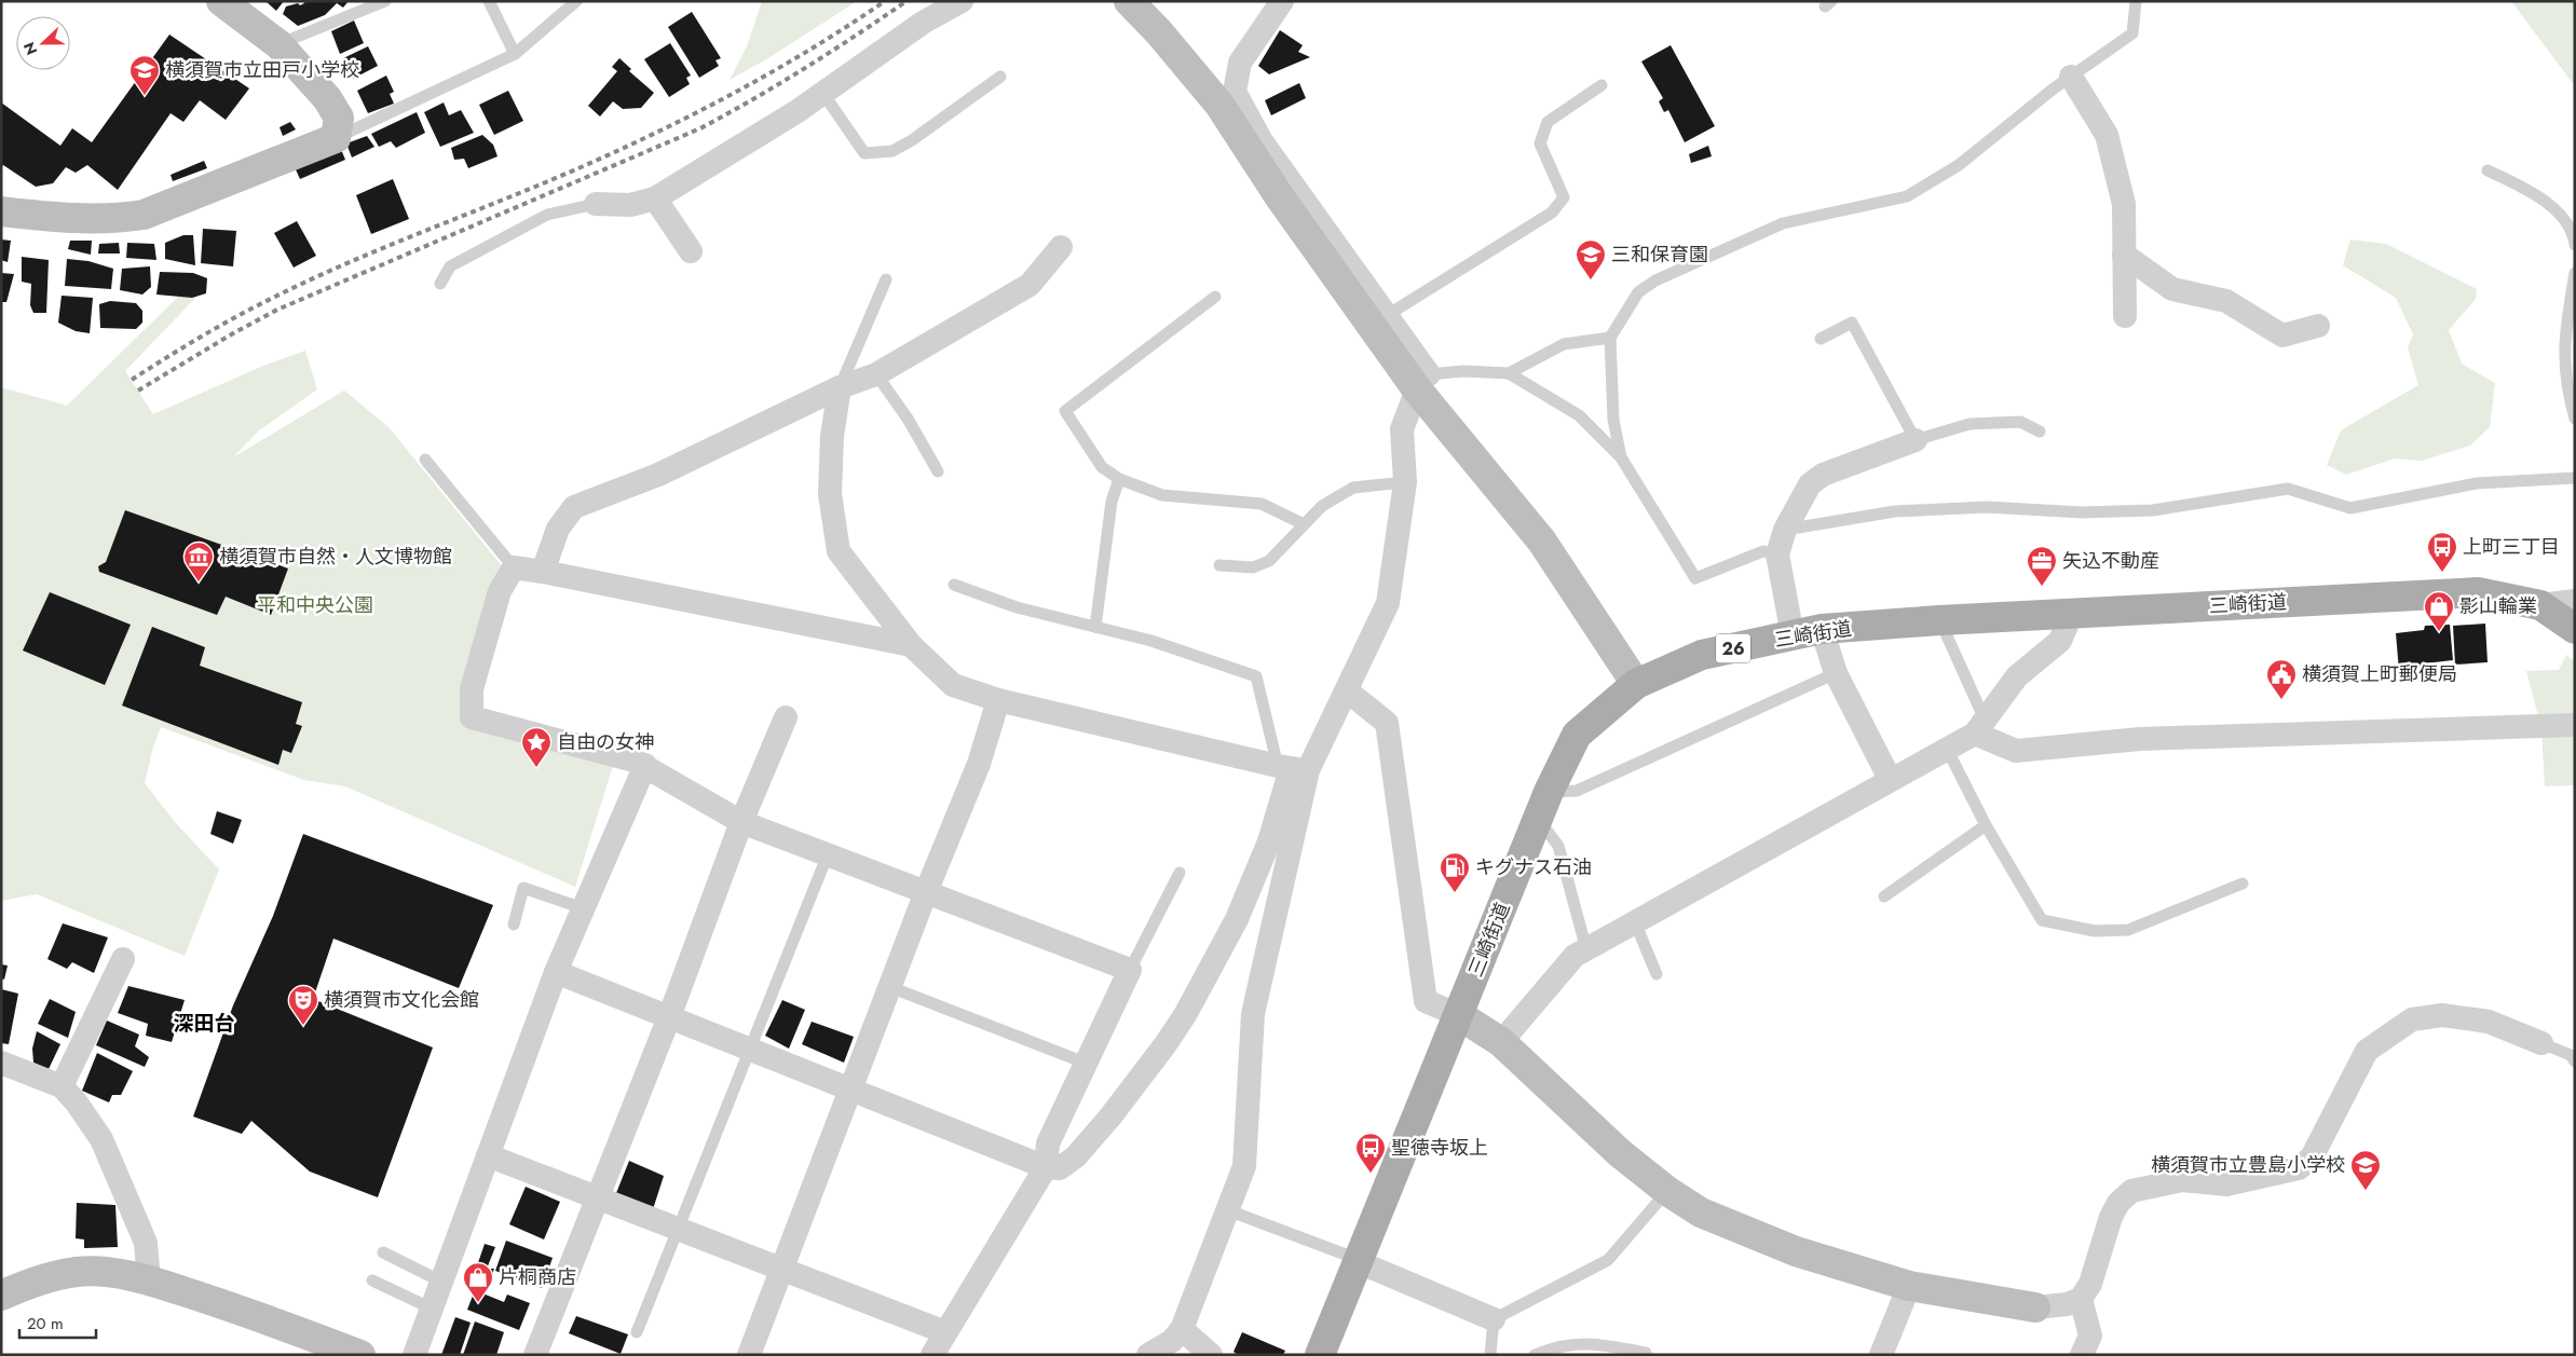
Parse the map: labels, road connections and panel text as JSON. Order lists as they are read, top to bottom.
{
  "streets": {
    "main road": ["三崎街道", "26"]
  },
  "districts": ["深田台"],
  "parks": ["平和中央公園"],
  "places": {
    "school or university": ["横須賀市立田戸小学校", "三和保育園", "横須賀市立豊島小学校"],
    "bus stop": ["上町三丁目", "聖徳寺坂上"],
    "museum": ["横須賀市自然・人文博物館"],
    "office": ["矢込不動産"],
    "shop": ["影山輪業", "片桐商店"],
    "public building": ["横須賀上町郵便局"],
    "place": ["自由の女神"],
    "fuel station": ["キグナス石油"],
    "theatre": ["横須賀市文化会館"]
  },
  "scale_bar": "20 m",
  "north": "left"
}
